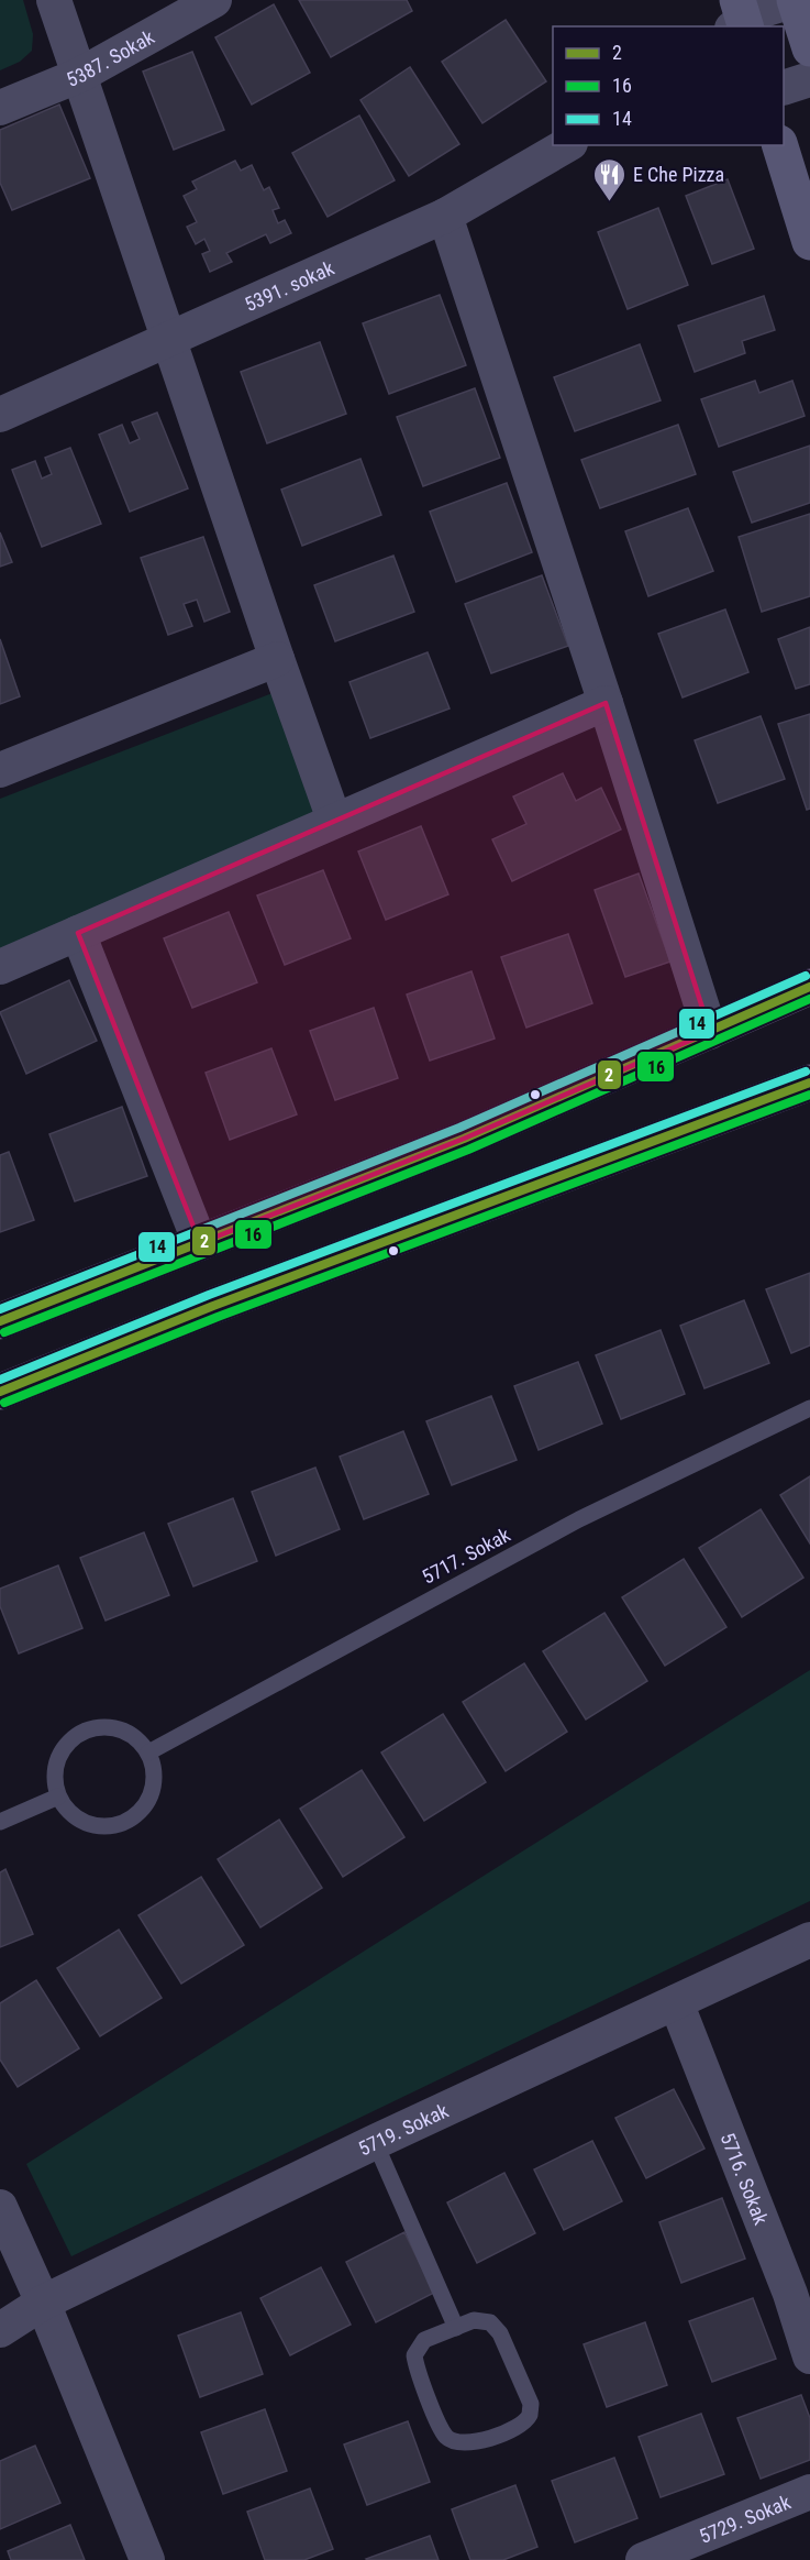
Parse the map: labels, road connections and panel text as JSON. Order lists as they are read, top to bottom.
{
  "streets": {
    "street": [
      "5387. Sokak",
      "5391. sokak",
      "5719. Sokak",
      "5716. Sokak",
      "5729. Sokak"
    ],
    "lane": ["5717. Sokak"]
  },
  "crossings": [
    ["5719. Sokak", "5716. Sokak"]
  ],
  "places": {
    "restaurant": ["E Che Pizza"]
  },
  "lines": ["transit line 14", "transit line 2", "transit line 16"],
  "legend": ["2", "16", "14"]
}
